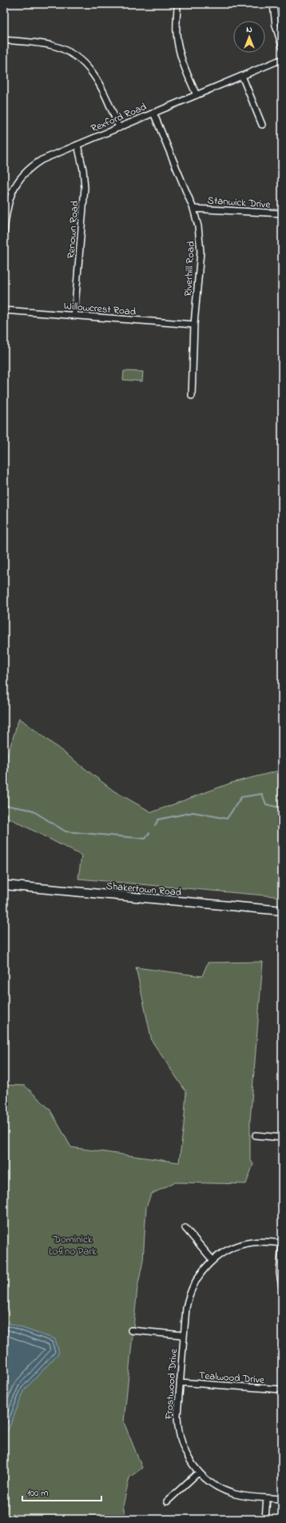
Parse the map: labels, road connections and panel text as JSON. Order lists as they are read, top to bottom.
{
  "streets": {
    "street": [
      "Rexford Road",
      "Stanwick Drive",
      "Renown Road",
      "Riverhill Road",
      "Willowcrest Road",
      "Shakertown Road",
      "Tealwood Drive",
      "Frostwood Drive"
    ]
  },
  "crossings": [
    ["Rexford Road", "Renown Road"],
    ["Rexford Road", "Riverhill Road"],
    ["Stanwick Drive", "Riverhill Road"],
    ["Renown Road", "Willowcrest Road"],
    ["Riverhill Road", "Willowcrest Road"],
    ["Tealwood Drive", "Frostwood Drive"]
  ],
  "parks": ["Dominick Lofino Park"],
  "scale_bar": "100 m",
  "north": "top"
}
